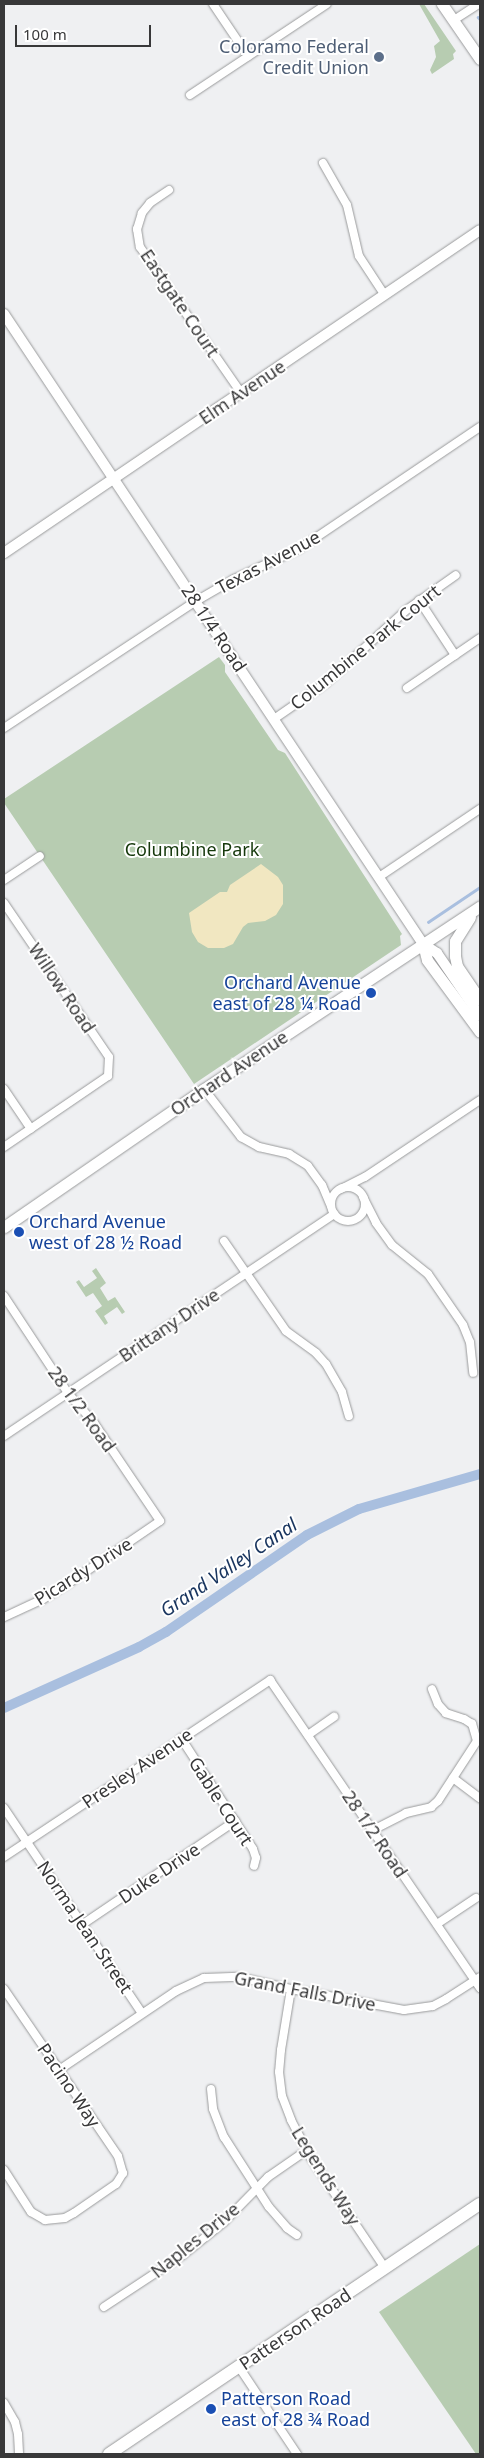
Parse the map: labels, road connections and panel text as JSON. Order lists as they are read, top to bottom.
{
  "streets": {
    "main road": ["28 1/4 Road", "Orchard Avenue", "Patterson Road"],
    "street": [
      "Eastgate Court",
      "Elm Avenue",
      "Texas Avenue",
      "Columbine Park Court",
      "Willow Road",
      "Brittany Drive",
      "28 1/2 Road",
      "Picardy Drive",
      "Presley Avenue",
      "Gable Court",
      "Duke Drive",
      "Norma Jean Street",
      "Grand Falls Drive",
      "Pacino Way",
      "Legends Way",
      "Naples Drive"
    ]
  },
  "crossings": [
    ["Eastgate Court", "Elm Avenue"],
    ["Elm Avenue", "28 1/4 Road"],
    ["Texas Avenue", "28 1/4 Road"],
    ["28 1/4 Road", "Columbine Park Court"],
    ["28 1/4 Road", "Orchard Avenue"],
    ["Brittany Drive", "28 1/2 Road"],
    ["28 1/2 Road", "Picardy Drive"],
    ["28 1/2 Road", "Presley Avenue"],
    ["28 1/2 Road", "Grand Falls Drive"],
    ["Presley Avenue", "Gable Court"],
    ["Presley Avenue", "Norma Jean Street"],
    ["Gable Court", "Duke Drive"],
    ["Duke Drive", "Norma Jean Street"],
    ["Norma Jean Street", "Grand Falls Drive"],
    ["Grand Falls Drive", "Pacino Way"],
    ["Grand Falls Drive", "Legends Way"],
    ["Legends Way", "Naples Drive"],
    ["Legends Way", "Patterson Road"]
  ],
  "water": ["Grand Valley Canal"],
  "parks": ["Columbine Park"],
  "places": [
    "Coloramo Federal Credit Union",
    "Orchard Avenue east of 28 ¼ Road",
    "Orchard Avenue west of 28 ½ Road",
    "Patterson Road east of 28 ¾ Road"
  ],
  "scale_bar": "100 m"
}
